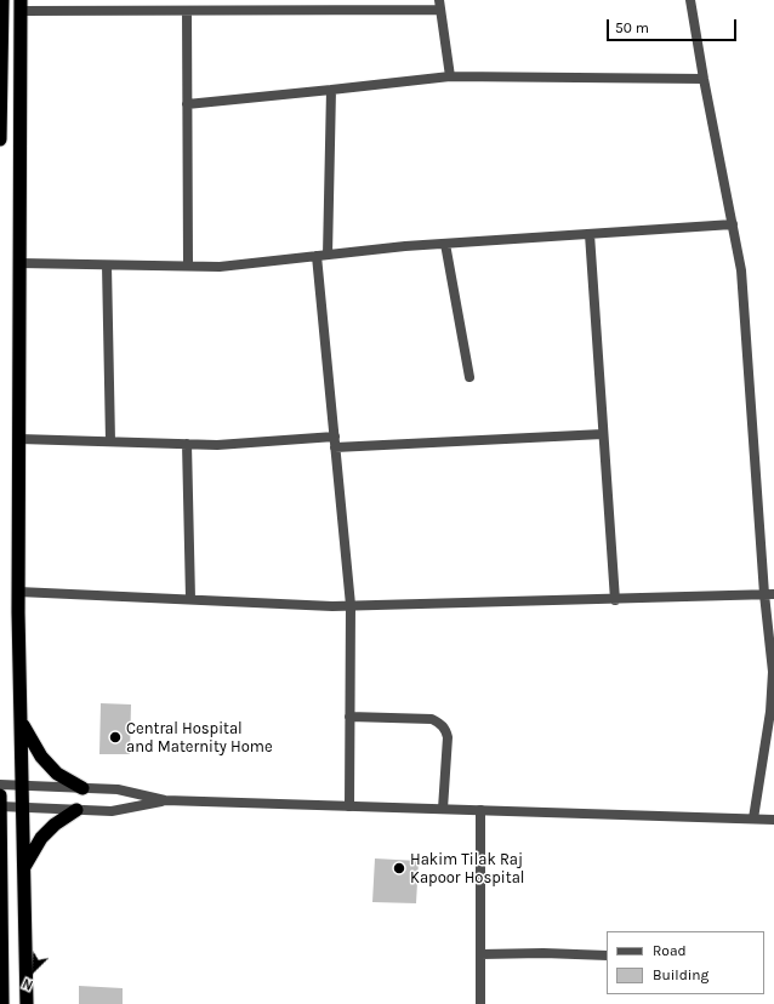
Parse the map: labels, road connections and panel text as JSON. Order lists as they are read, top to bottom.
{
  "places": ["Central Hospital and Maternity Home", "Hakim Tilak Raj Kapoor Hospital"],
  "legend": ["Road", "Building"],
  "scale_bar": "50 m",
  "north": "bottom left"
}
